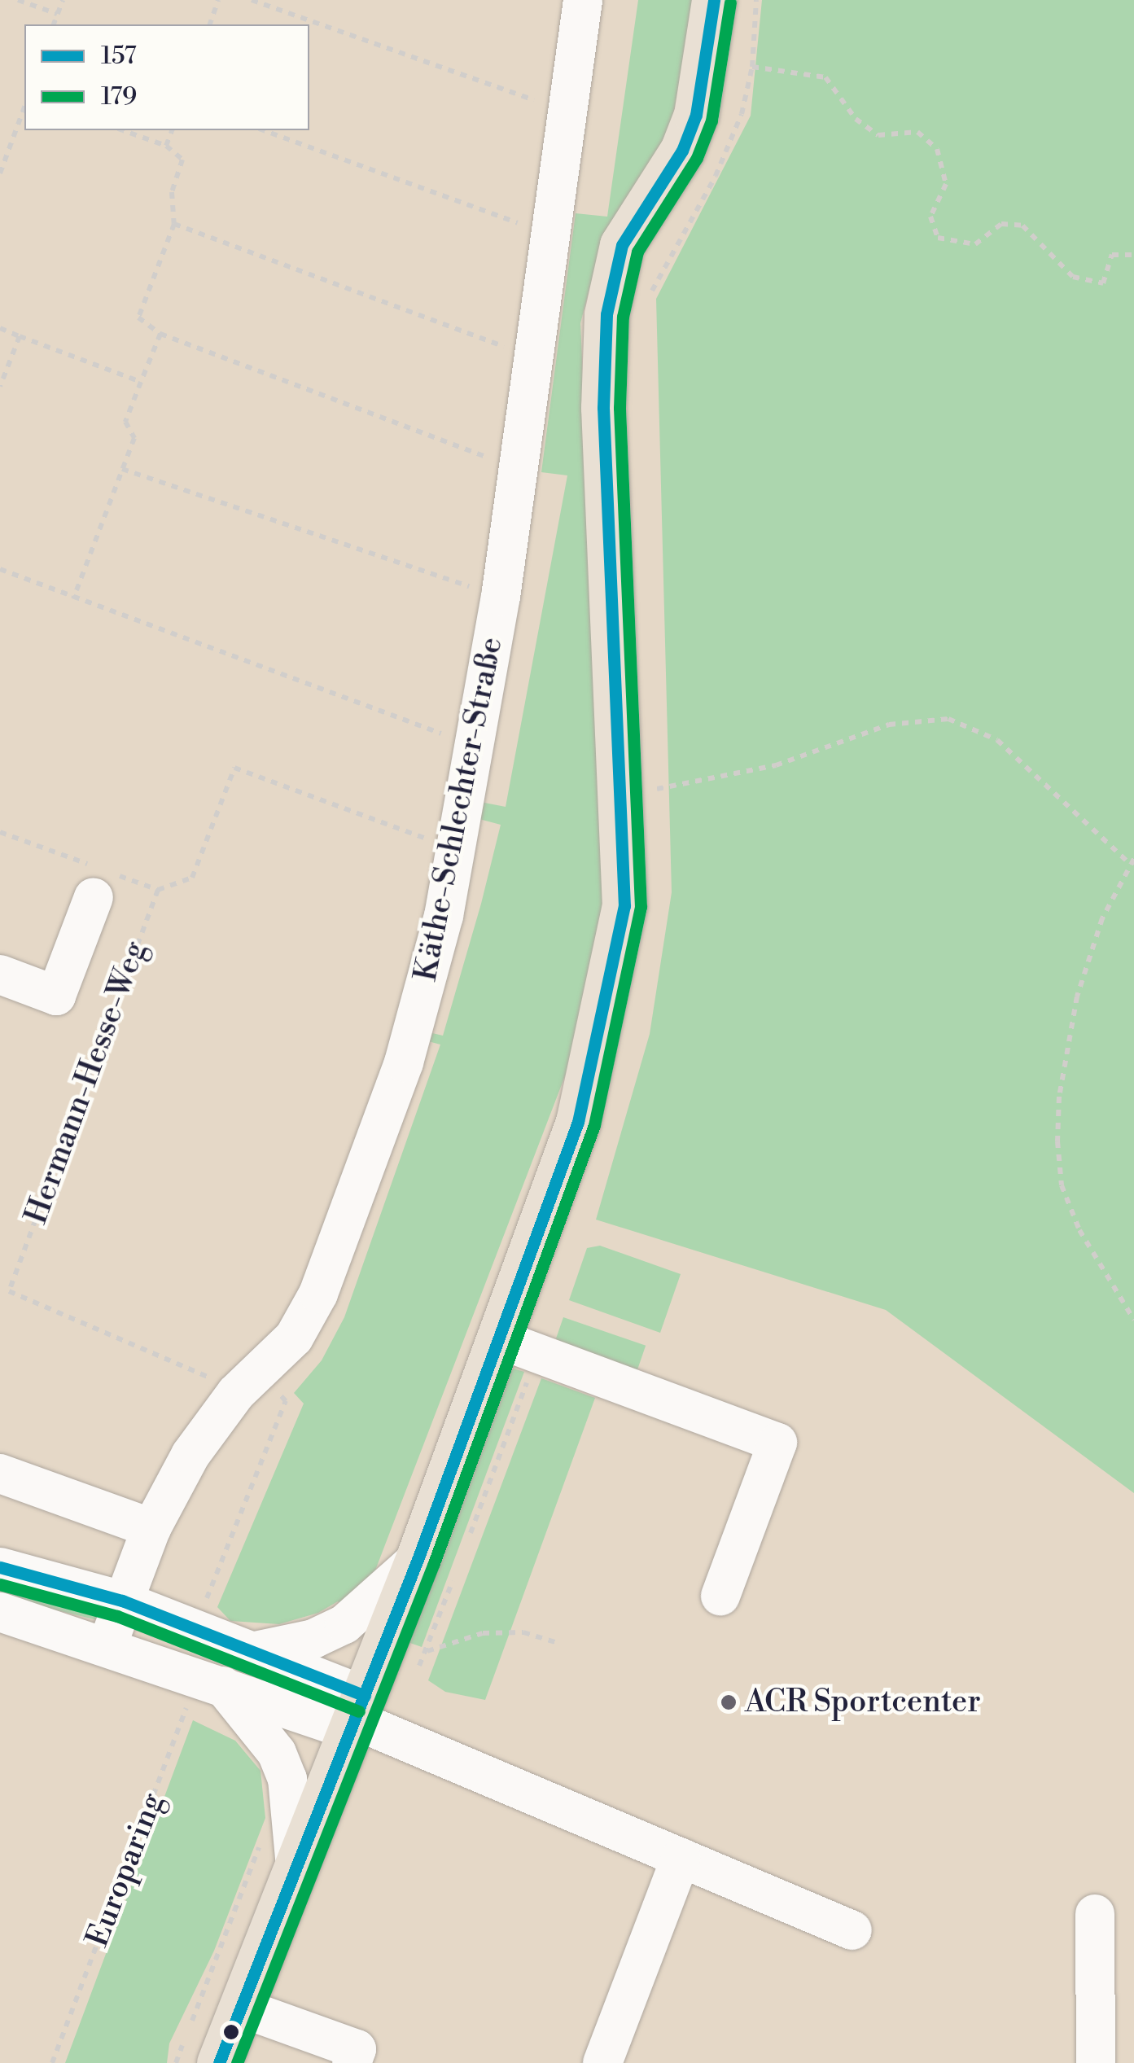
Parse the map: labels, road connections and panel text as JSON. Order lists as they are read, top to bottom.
{
  "streets": {
    "street": ["Käthe-Schlechter-Straße"],
    "path": ["Hermann-Hesse-Weg", "Europaring"]
  },
  "crossings": [
    ["Käthe-Schlechter-Straße", "Hermann-Hesse-Weg"]
  ],
  "places": ["ACR Sportcenter"],
  "lines": ["transit line 157", "transit line 179"],
  "legend": ["157", "179"]
}
